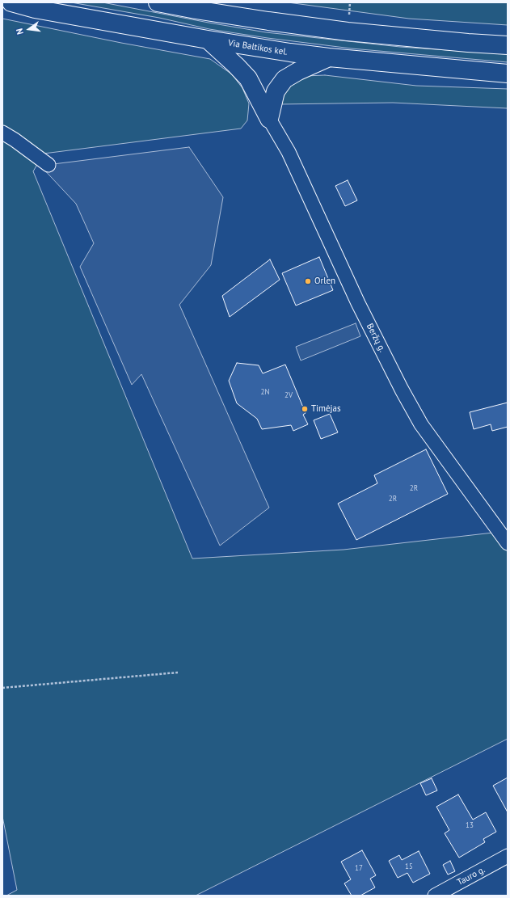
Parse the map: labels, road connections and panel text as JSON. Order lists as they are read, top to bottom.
{
  "streets": {
    "highway": ["Via Baltikos kel."],
    "street": ["Beržų g.", "Tauro g."]
  },
  "places": ["Orlen", "Timėjas"],
  "house_numbers": [
    "2N",
    "2V",
    "2R",
    "2R",
    "13",
    "15",
    "17"
  ],
  "north": "left"
}
